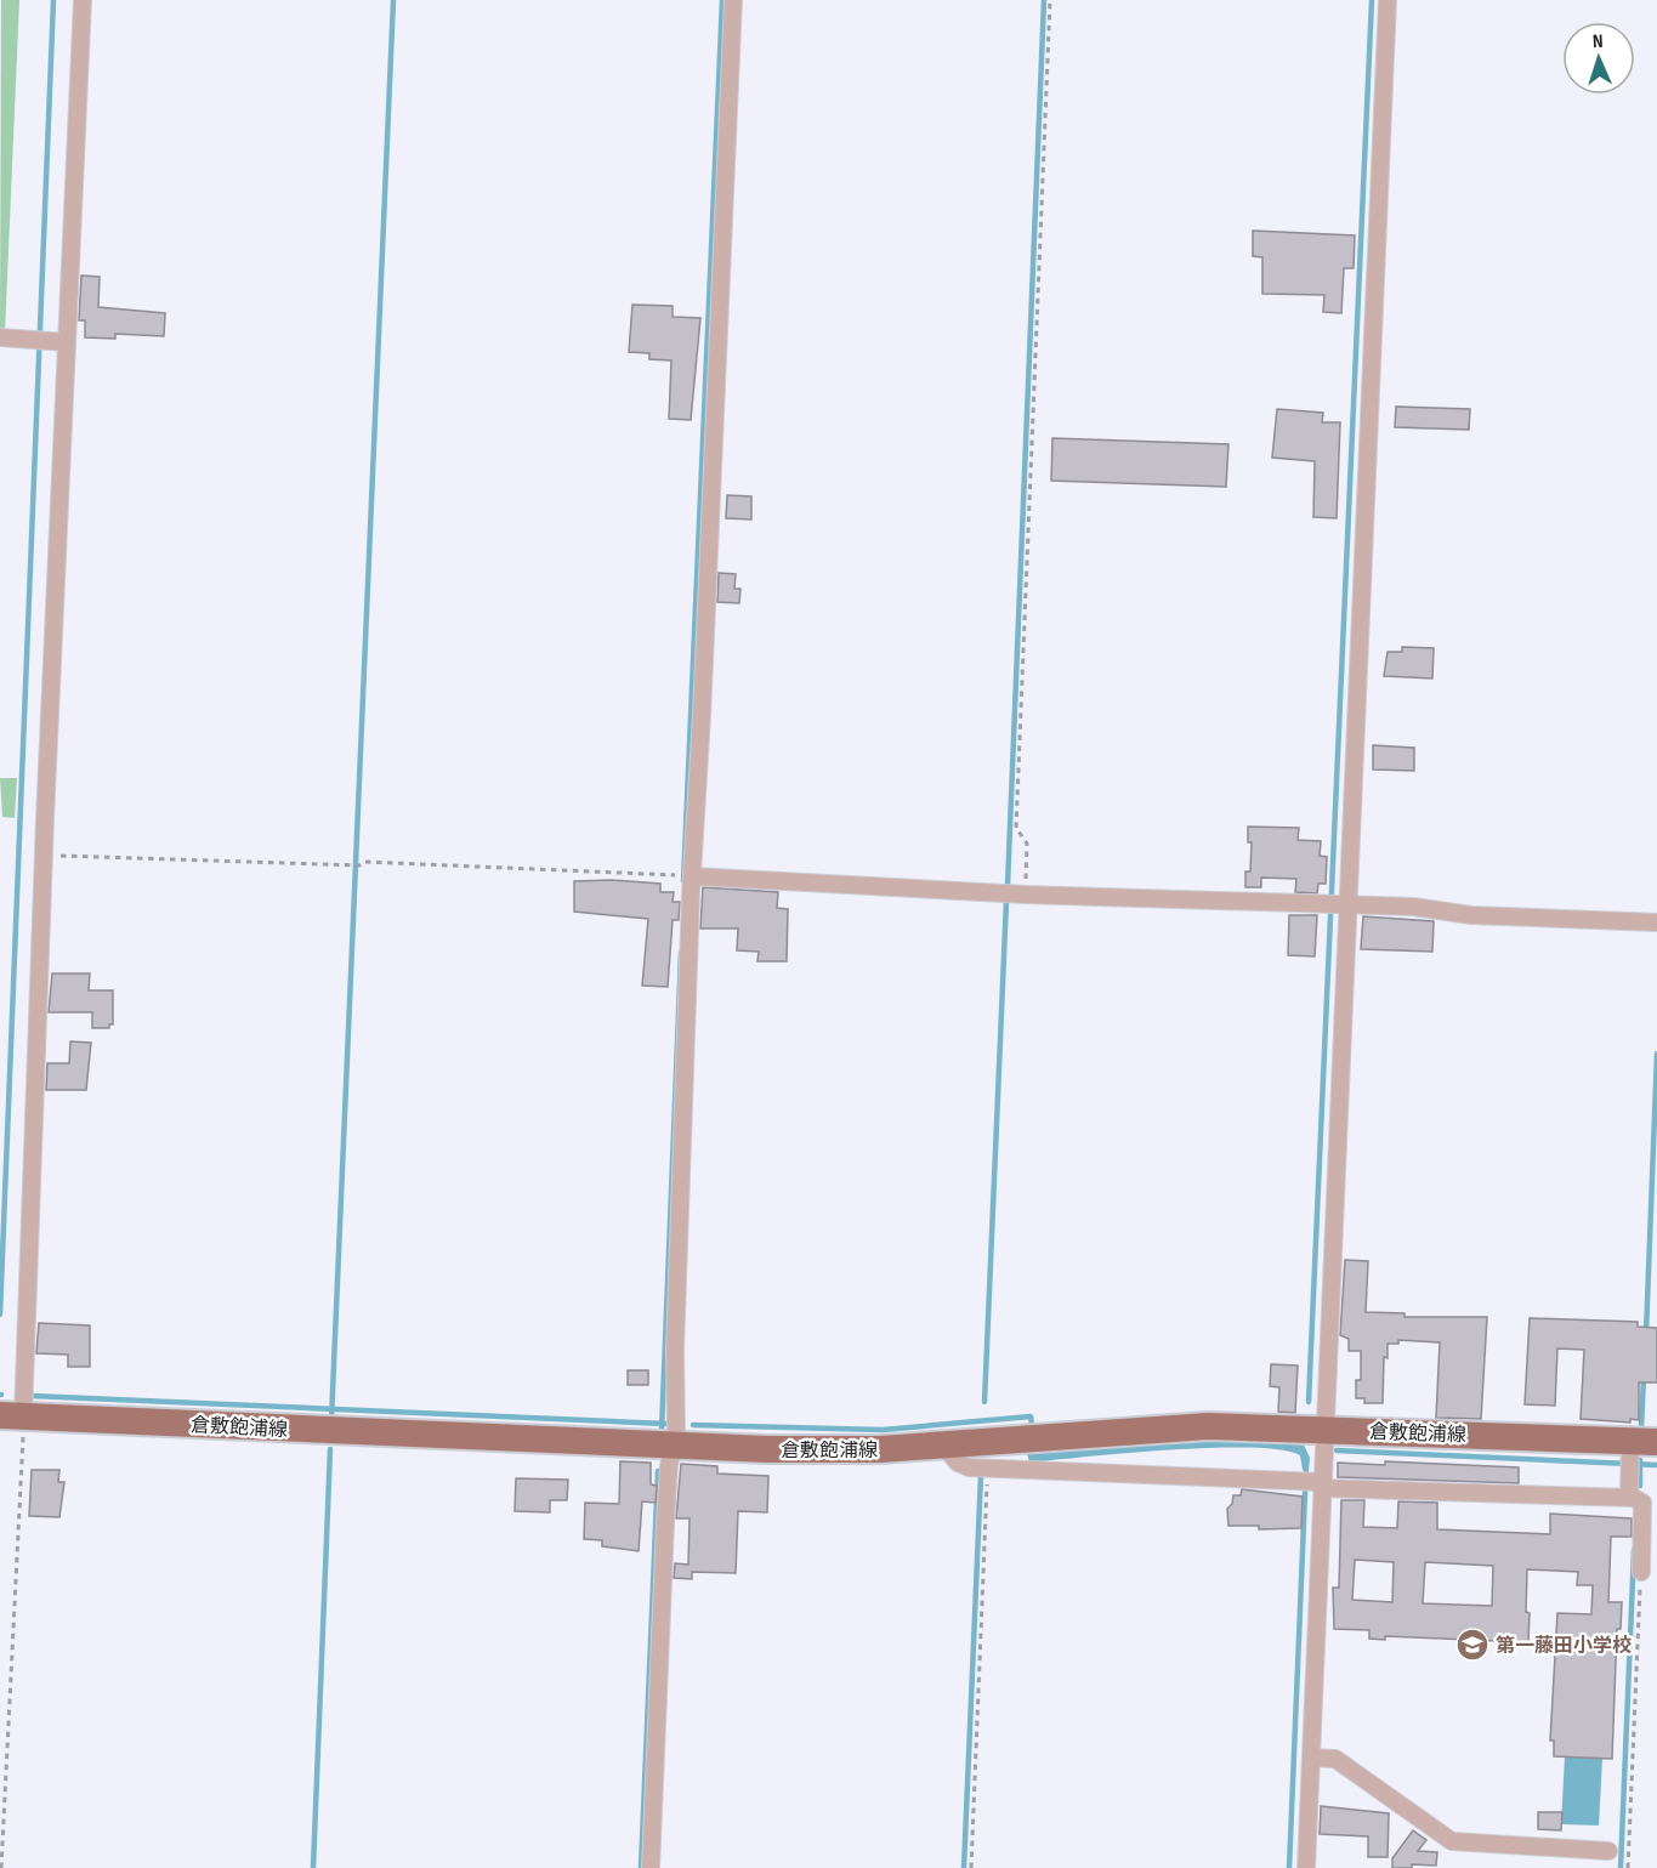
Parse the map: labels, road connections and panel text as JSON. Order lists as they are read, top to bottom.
{
  "streets": {
    "main road": ["倉敷飽浦線"]
  },
  "places": {
    "school or university": ["第一藤田小学校"]
  },
  "north": "top"
}
